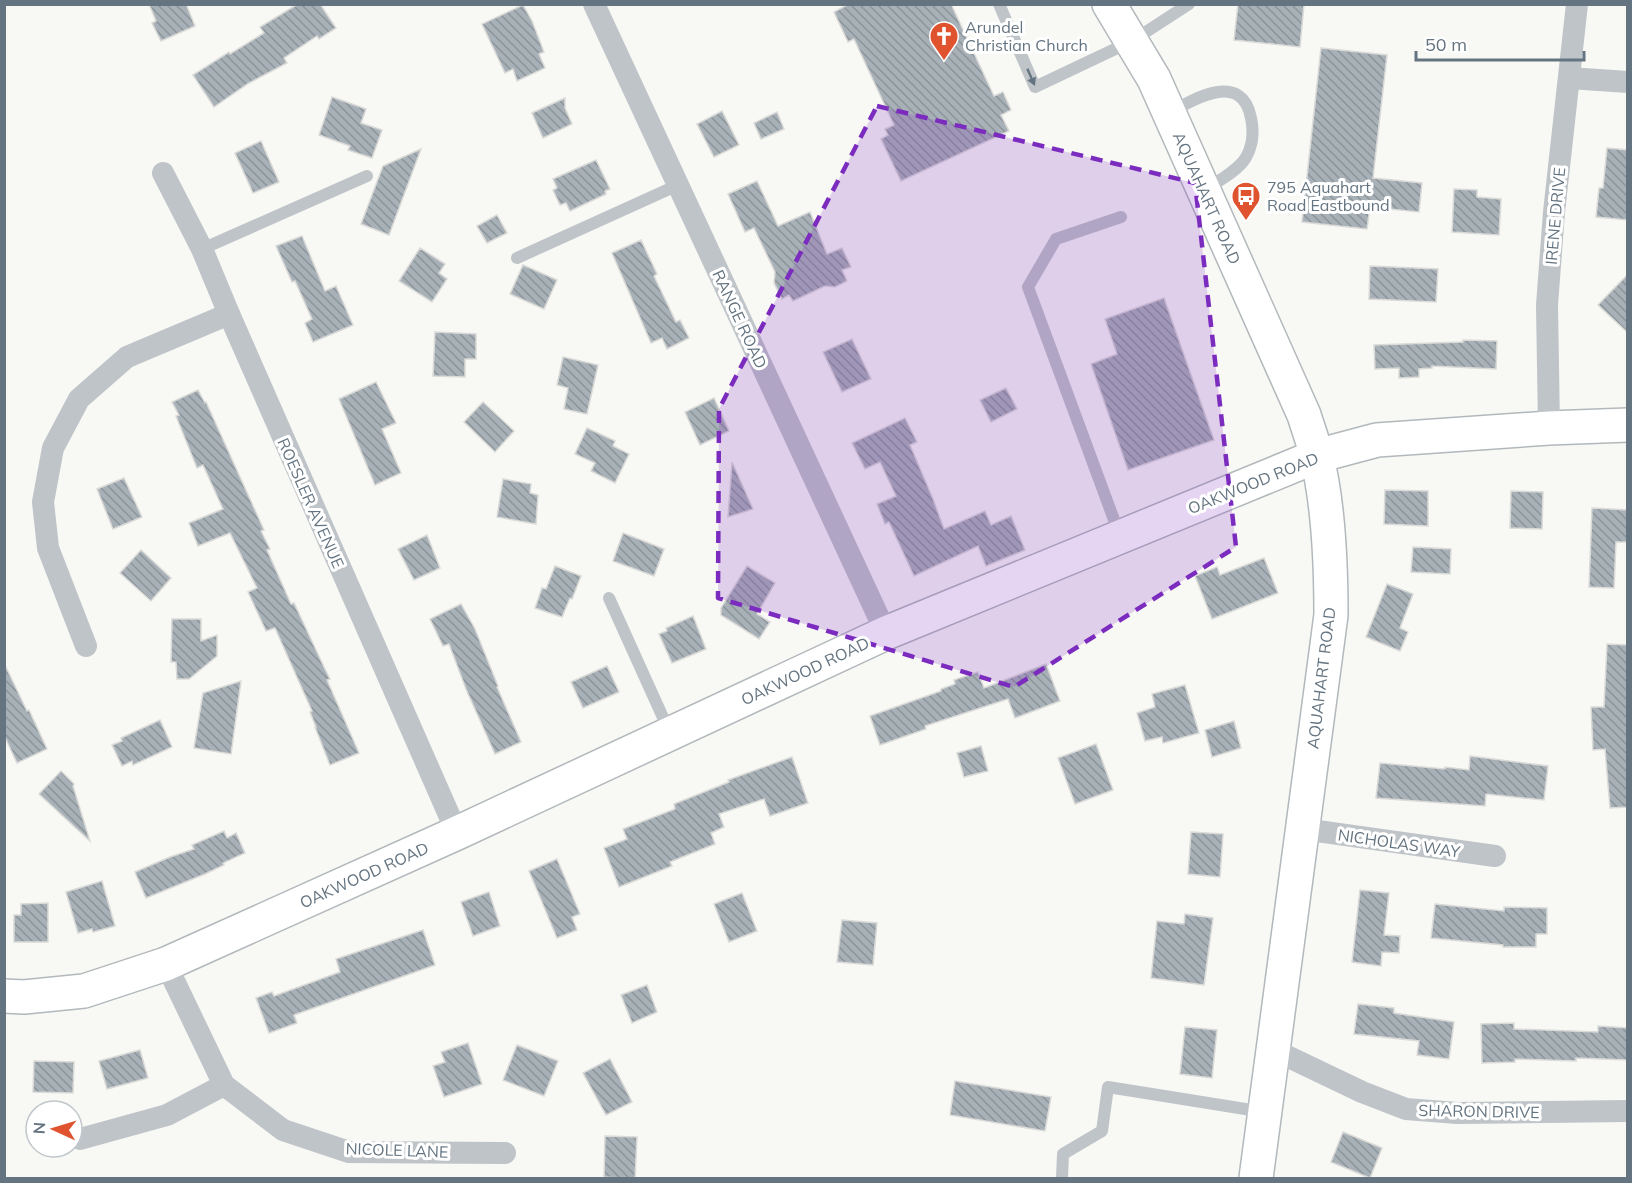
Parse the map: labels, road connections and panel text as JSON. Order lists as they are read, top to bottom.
{
  "streets": {
    "street": [
      "AQUAHART ROAD",
      "IRENE DRIVE",
      "RANGE ROAD",
      "OAKWOOD ROAD",
      "ROESLER AVENUE",
      "NICHOLAS WAY",
      "SHARON DRIVE",
      "NICOLE LANE"
    ]
  },
  "crossings": [
    ["AQUAHART ROAD", "OAKWOOD ROAD"],
    ["AQUAHART ROAD", "NICHOLAS WAY"],
    ["AQUAHART ROAD", "SHARON DRIVE"],
    ["IRENE DRIVE", "OAKWOOD ROAD"],
    ["RANGE ROAD", "OAKWOOD ROAD"],
    ["OAKWOOD ROAD", "ROESLER AVENUE"],
    ["OAKWOOD ROAD", "NICOLE LANE"]
  ],
  "places": {
    "church": ["Arundel Christian Church"],
    "bus stop": ["795 Aquahart Road Eastbound"]
  },
  "scale_bar": "50 m",
  "north": "left"
}
